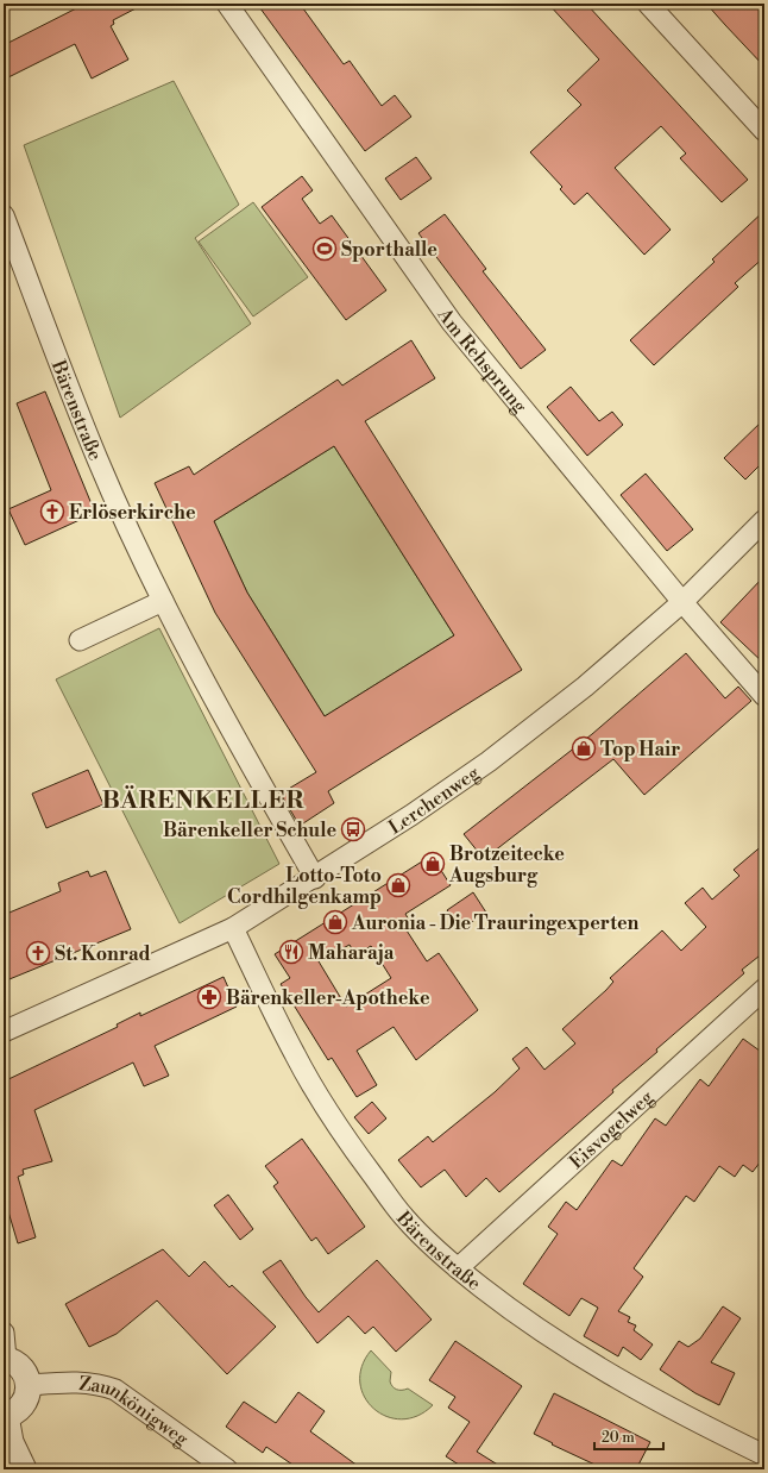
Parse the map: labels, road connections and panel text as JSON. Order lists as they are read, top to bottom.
{
  "streets": {
    "street": [
      "Am Rehsprung",
      "Bärenstraße",
      "Lerchenweg",
      "Eisvogelweg",
      "Zaunkönigweg"
    ]
  },
  "crossings": [
    ["Am Rehsprung", "Lerchenweg"],
    ["Bärenstraße", "Lerchenweg"],
    ["Bärenstraße", "Eisvogelweg"]
  ],
  "districts": ["BÄRENKELLER"],
  "places": {
    "sports": ["Sporthalle"],
    "church": ["Erlöserkirche", "St. Konrad"],
    "shop": [
      "Top Hair",
      "Brotzeitecke Augsburg",
      "Lotto-Toto Cordhilgenkamp",
      "Auronia - Die Trauringexperten"
    ],
    "bus stop": ["Bärenkeller Schule"],
    "restaurant": ["Maharaja"],
    "pharmacy": ["Bärenkeller-Apotheke"]
  },
  "scale_bar": "20 m"
}
